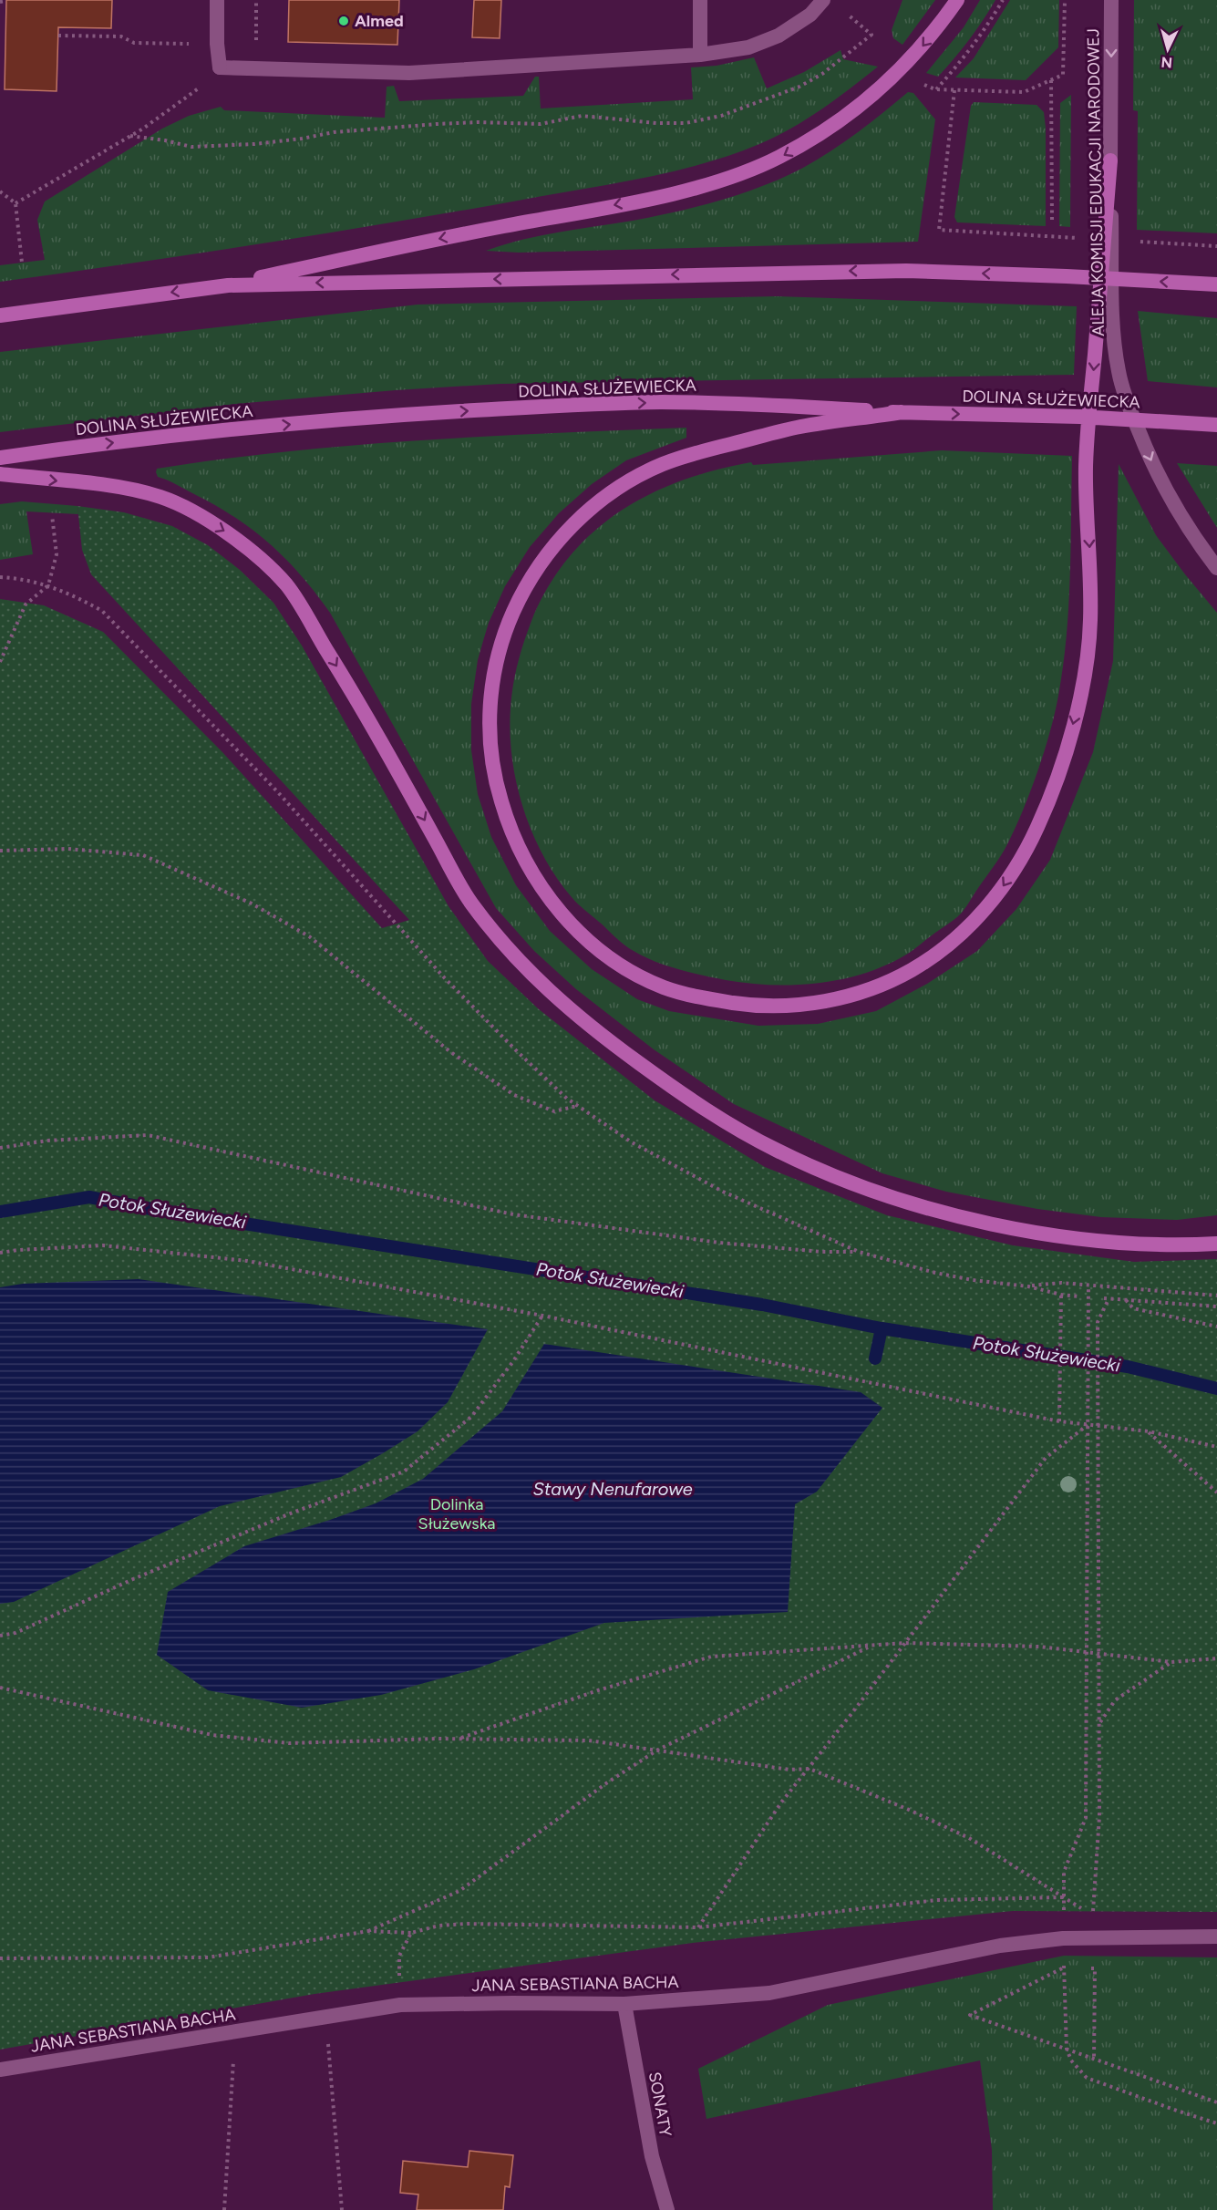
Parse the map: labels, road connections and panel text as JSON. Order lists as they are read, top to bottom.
{
  "streets": {
    "main road": ["DOLINA SŁUŻEWIECKA"],
    "street": ["ALEJA KOMISJI EDUKACJI NARODOWEJ", "JANA SEBASTIANA BACHA", "SONATY"]
  },
  "crossings": [
    ["JANA SEBASTIANA BACHA", "SONATY"]
  ],
  "one_way": ["ALEJA KOMISJI EDUKACJI NARODOWEJ"],
  "water": ["Potok Służewiecki", "Stawy Nenufarowe"],
  "parks": ["Dolinka Służewska"],
  "places": ["Almed"],
  "north": "bottom"
}
